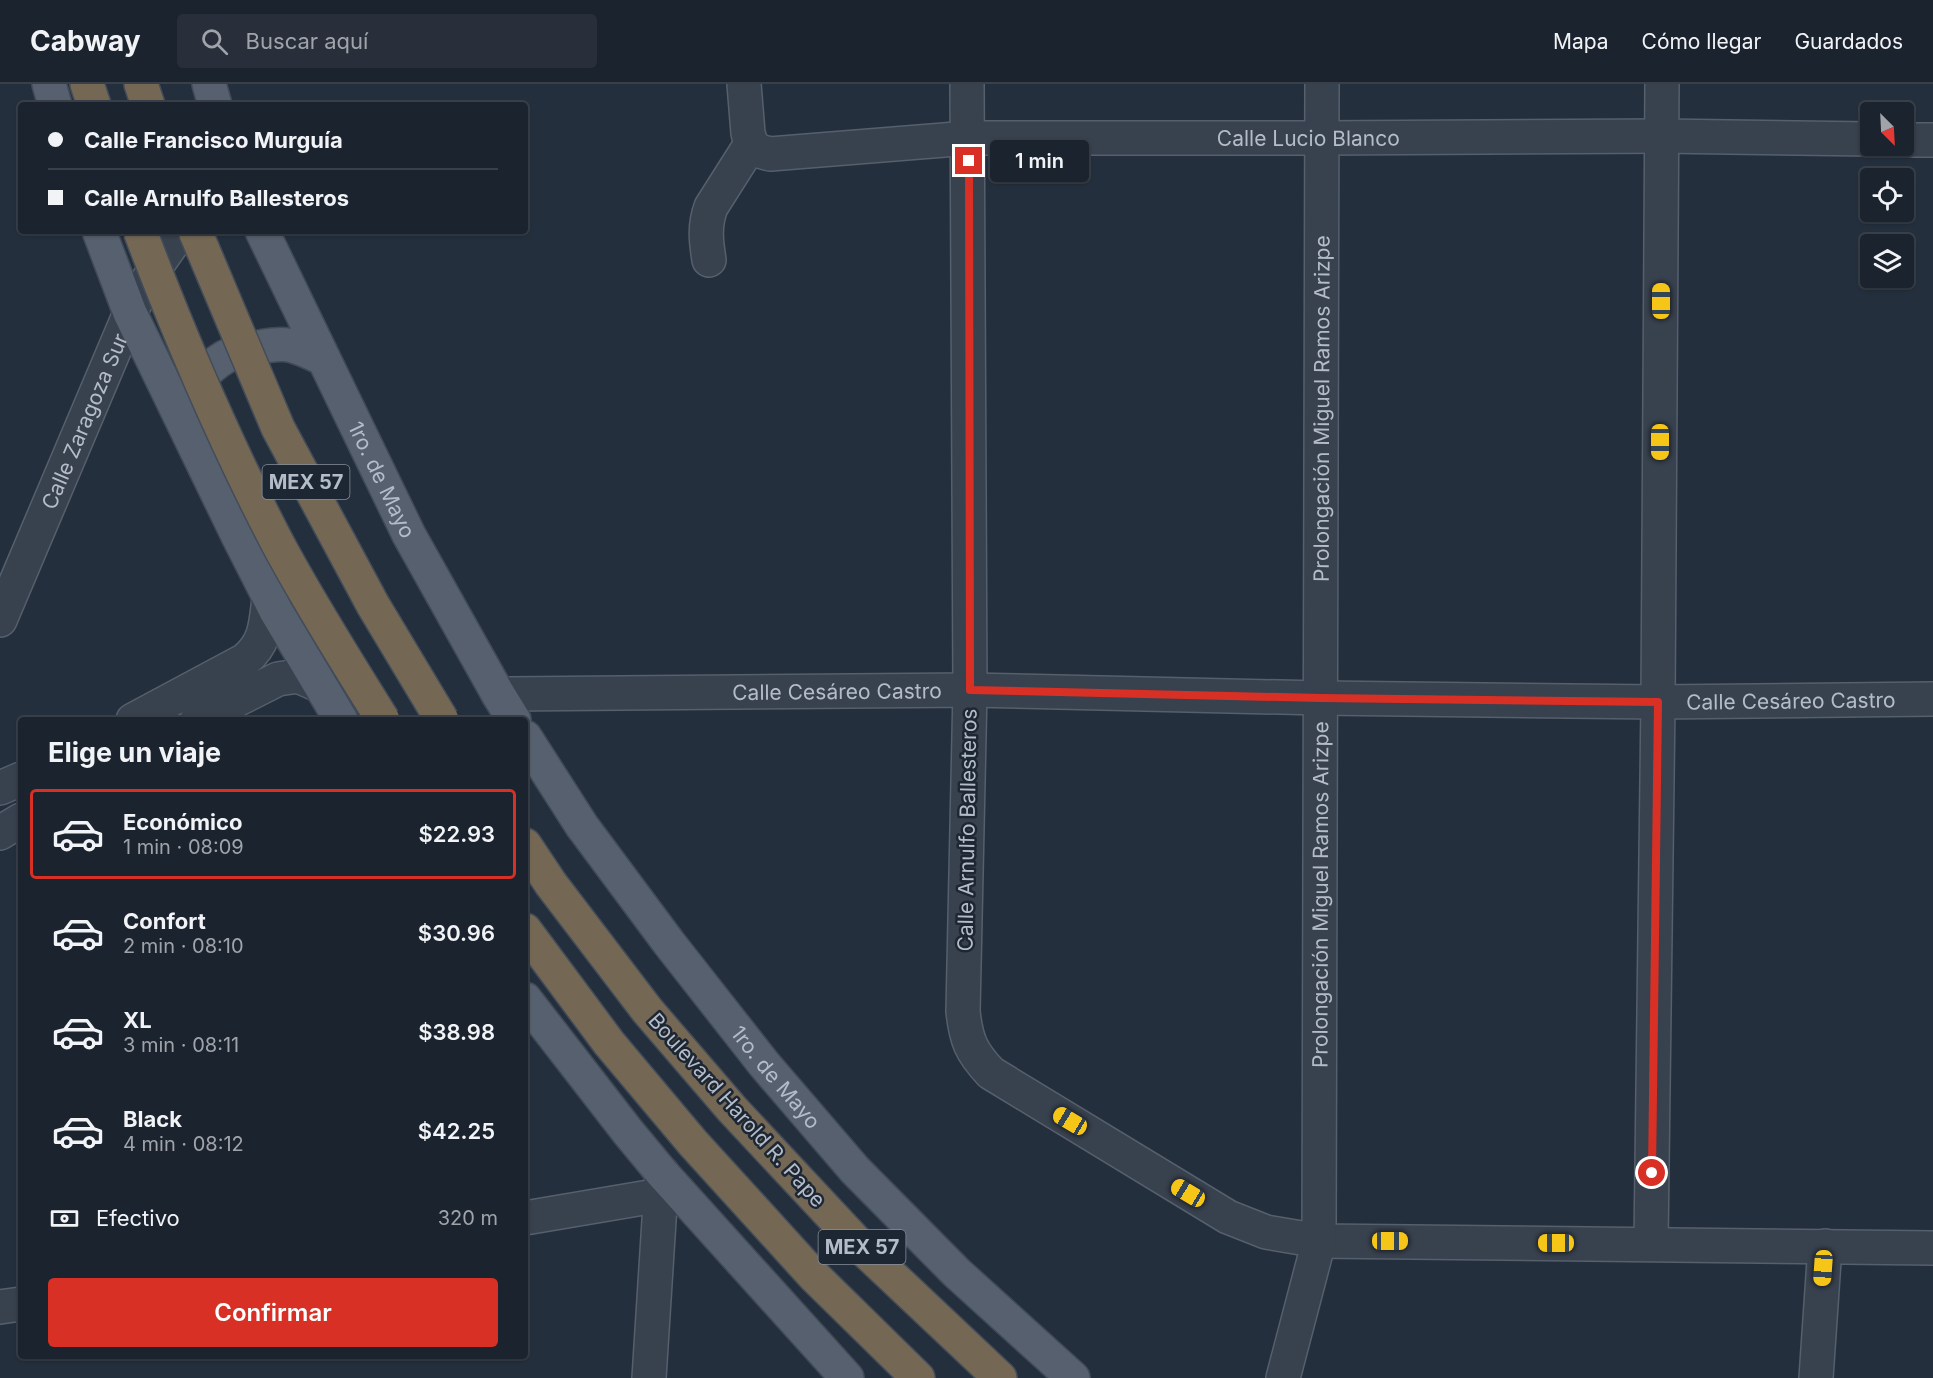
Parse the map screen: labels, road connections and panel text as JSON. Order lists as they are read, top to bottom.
{
  "streets": {
    "highway": ["MEX 57", "Boulevard Harold R. Pape"],
    "main road": ["1ro. de Mayo"],
    "street": [
      "Calle Lucio Blanco",
      "Prolongación Miguel Ramos Arizpe",
      "Calle Zaragoza Sur",
      "Calle Cesáreo Castro",
      "Calle Arnulfo Ballesteros"
    ]
  },
  "crossings": [
    ["Calle Lucio Blanco", "Prolongación Miguel Ramos Arizpe"],
    ["Calle Lucio Blanco", "Calle Arnulfo Ballesteros"],
    ["Prolongación Miguel Ramos Arizpe", "Calle Cesáreo Castro"],
    ["Prolongación Miguel Ramos Arizpe", "Calle Arnulfo Ballesteros"],
    ["1ro. de Mayo", "Calle Cesáreo Castro"],
    ["Calle Cesáreo Castro", "Calle Arnulfo Ballesteros"]
  ],
  "north": "bottom right",
  "page": {
    "header": "Cabway",
    "search": "Buscar aquí",
    "nav": ["Mapa", "Cómo llegar", "Guardados"],
    "banner": ["Calle Francisco Murguía", "Calle Arnulfo Ballesteros"],
    "bubble": "1 min",
    "heading": "Elige un viaje",
    "list": [
      {
        "name": "Económico",
        "note": "1 min · 08:09",
        "value": "$22.93"
      },
      {
        "name": "Confort",
        "note": "2 min · 08:10",
        "value": "$30.96"
      },
      {
        "name": "XL",
        "note": "3 min · 08:11",
        "value": "$38.98"
      },
      {
        "name": "Black",
        "note": "4 min · 08:12",
        "value": "$42.25"
      }
    ],
    "pay": ["Efectivo", "320 m"],
    "buttons": "Confirmar"
  }
}
